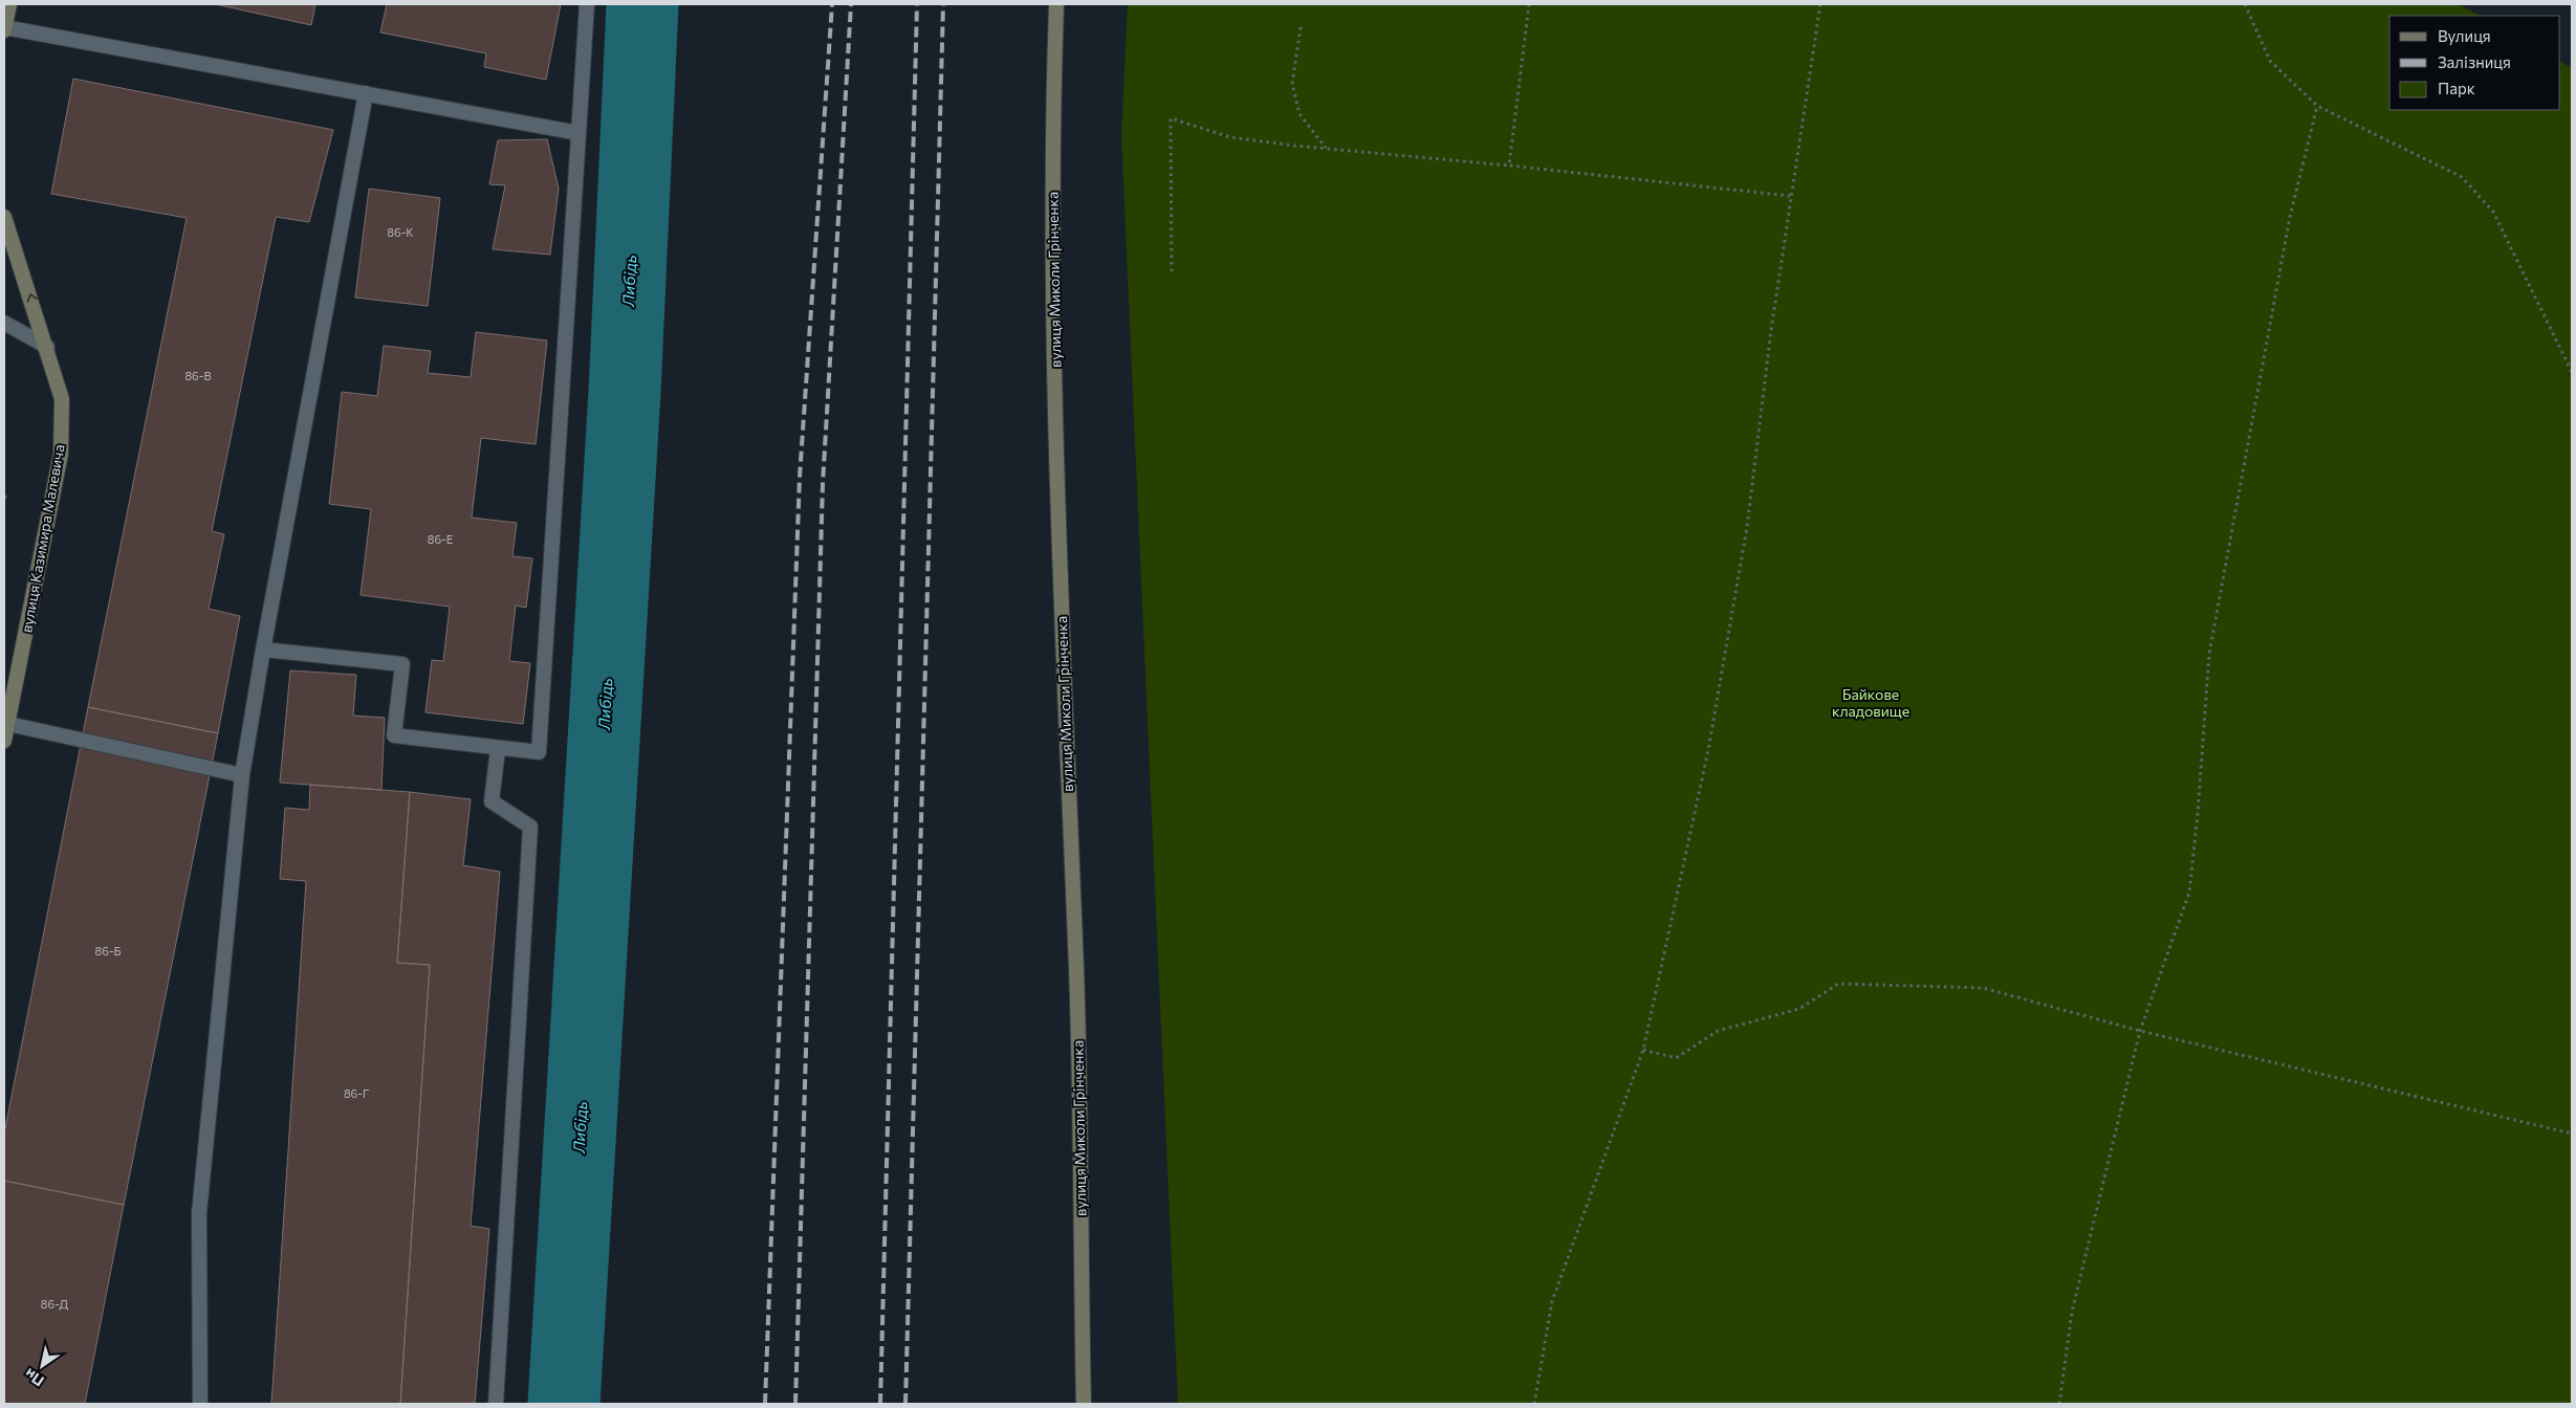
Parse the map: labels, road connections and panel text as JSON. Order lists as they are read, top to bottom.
{
  "streets": {
    "main road": ["вулиця Миколи Грінченка", "вулиця Казимира Малевича"]
  },
  "water": ["Либідь"],
  "parks": ["Байкове кладовище"],
  "house_numbers": [
    "86-К",
    "86-В",
    "86-Е",
    "86-Б",
    "86-Г",
    "86-Д"
  ],
  "legend": ["Вулиця", "Залізниця", "Парк"],
  "north": "bottom left"
}
